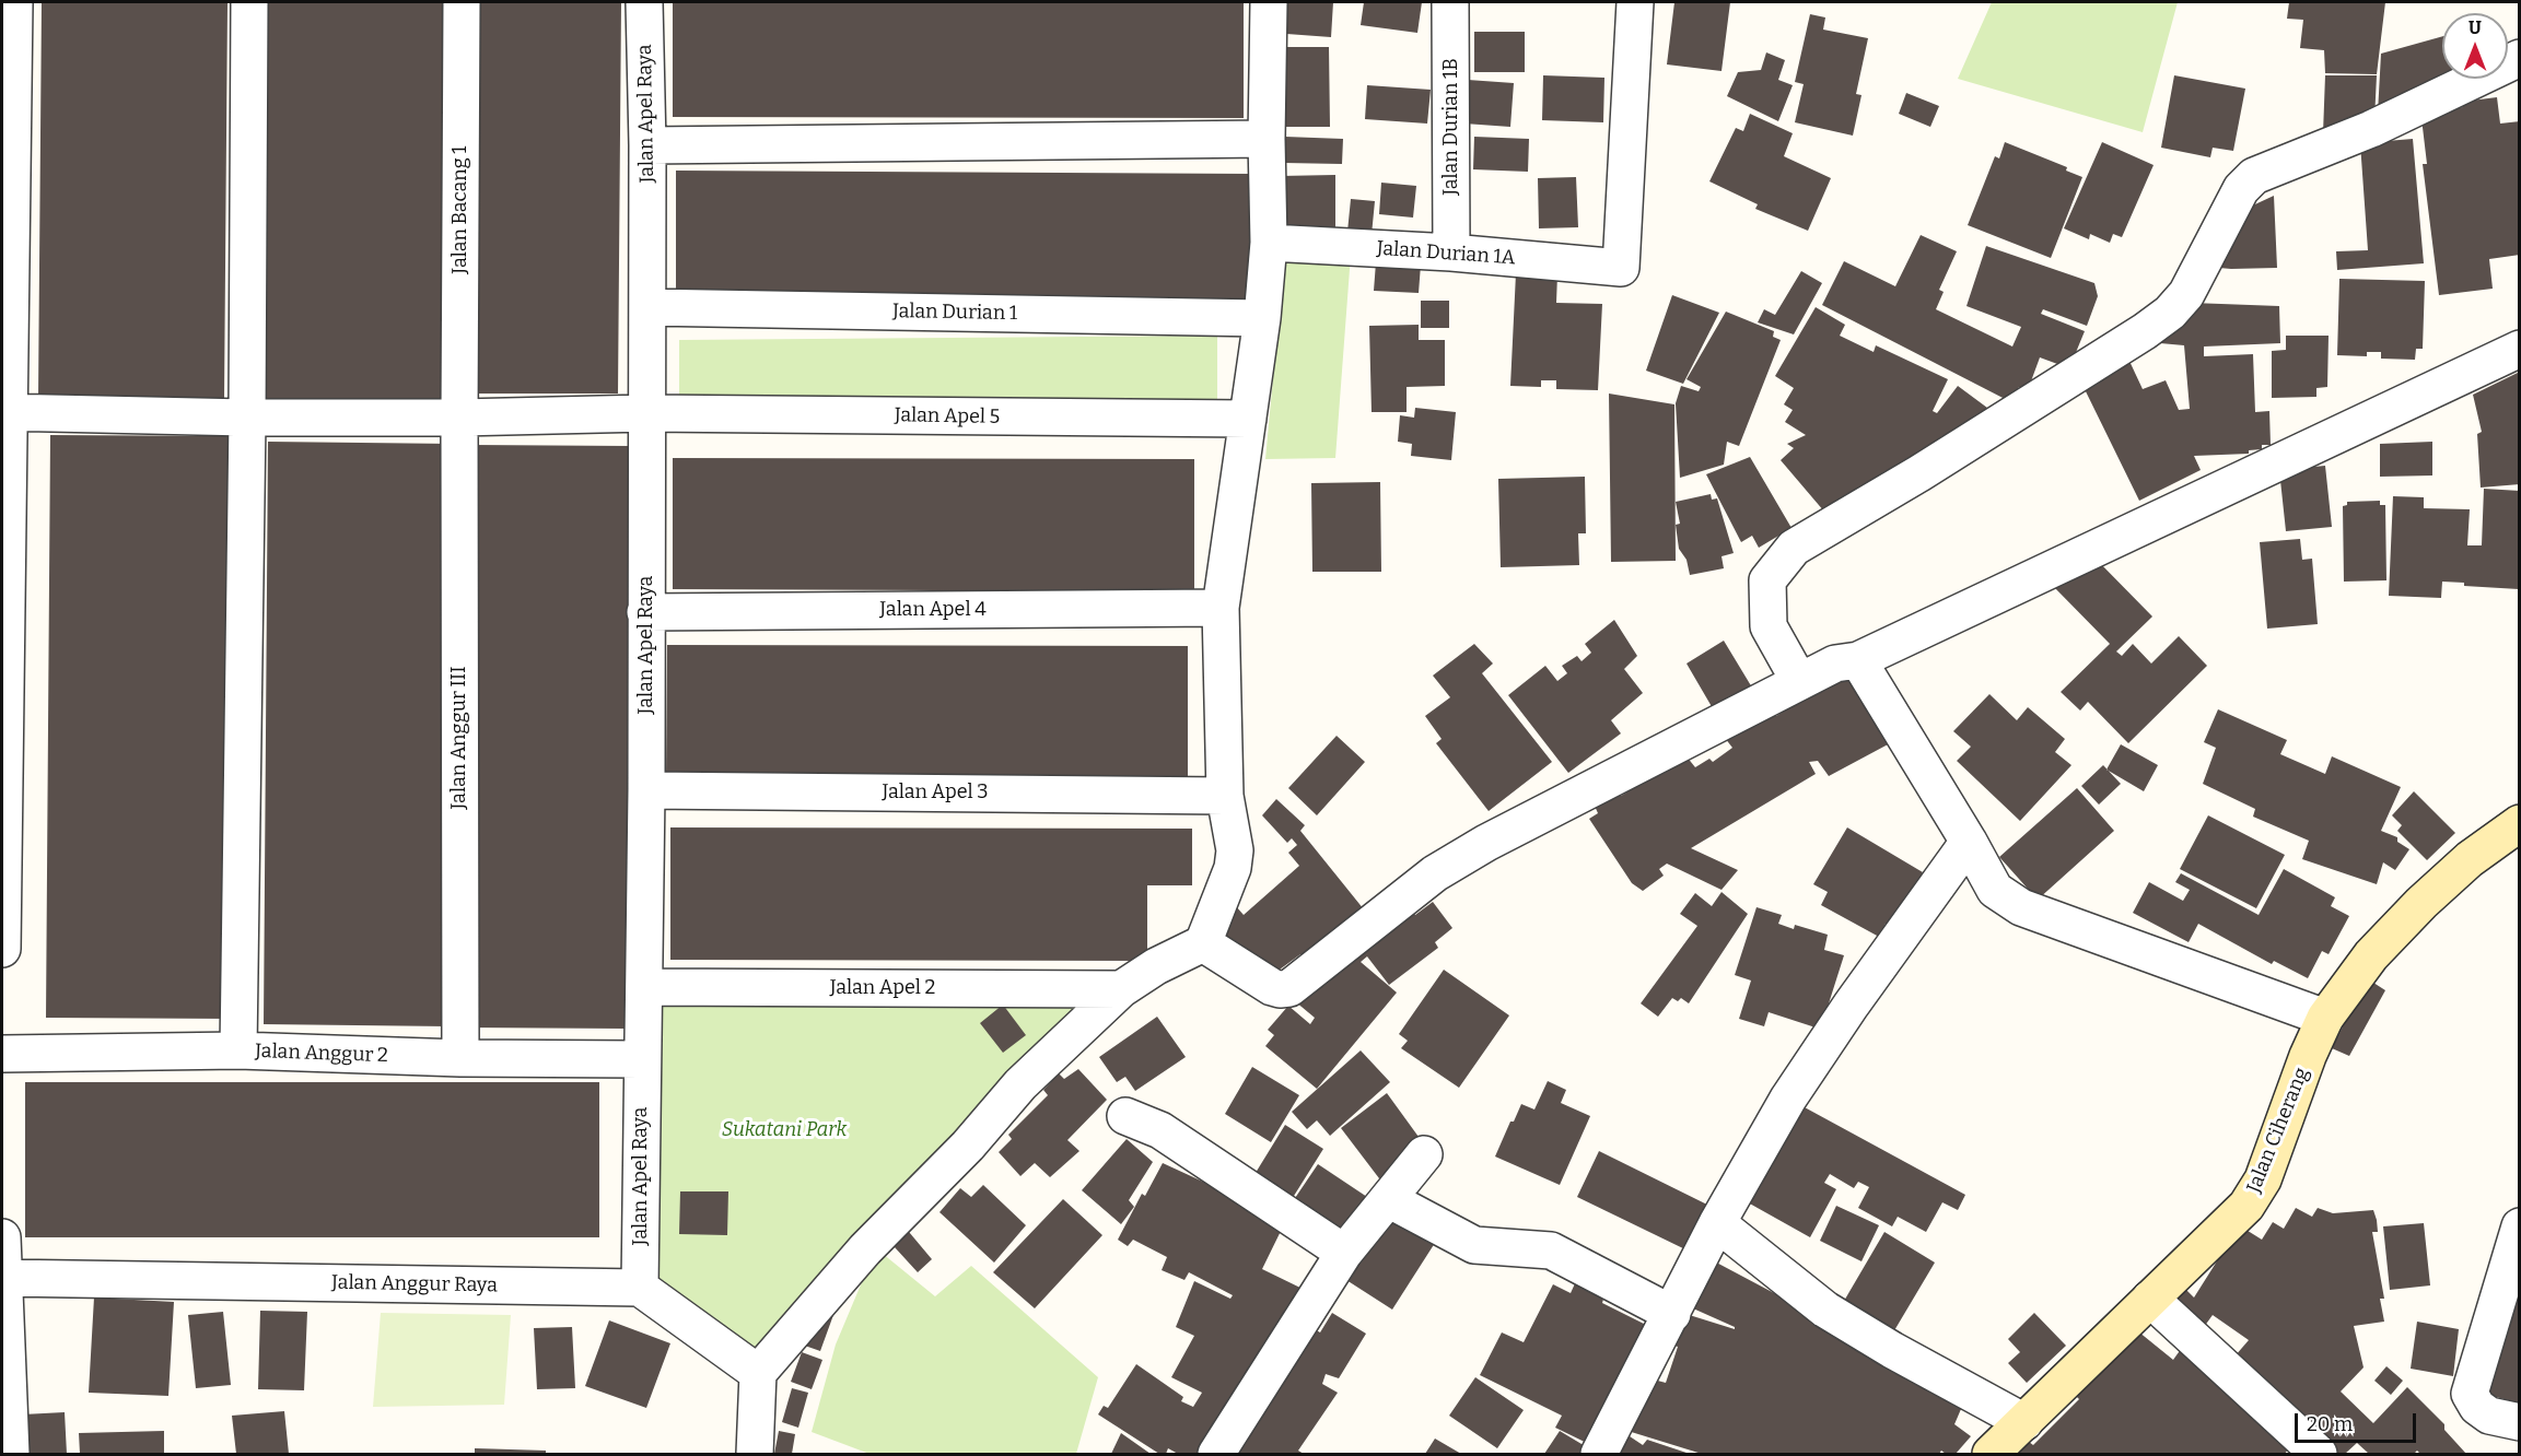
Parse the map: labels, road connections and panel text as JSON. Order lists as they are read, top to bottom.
{
  "streets": {
    "street": [
      "Jalan Apel Raya",
      "Jalan Durian 1B",
      "Jalan Bacang 1",
      "Jalan Durian 1A",
      "Jalan Durian 1",
      "Jalan Apel 5",
      "Jalan Apel 4",
      "Jalan Anggur III",
      "Jalan Apel 3",
      "Jalan Apel 2",
      "Jalan Anggur 2",
      "Jalan Ciherang",
      "Jalan Anggur Raya"
    ]
  },
  "crossings": [
    ["Jalan Apel Raya", "Jalan Durian 1"],
    ["Jalan Apel Raya", "Jalan Apel 5"],
    ["Jalan Apel Raya", "Jalan Apel 4"],
    ["Jalan Apel Raya", "Jalan Apel 3"],
    ["Jalan Apel Raya", "Jalan Apel 2"],
    ["Jalan Apel Raya", "Jalan Anggur 2"],
    ["Jalan Apel Raya", "Jalan Anggur Raya"],
    ["Jalan Durian 1B", "Jalan Durian 1A"],
    ["Jalan Bacang 1", "Jalan Apel 5"],
    ["Jalan Bacang 1", "Jalan Anggur III"],
    ["Jalan Apel 5", "Jalan Anggur III"],
    ["Jalan Anggur III", "Jalan Anggur 2"]
  ],
  "parks": ["Sukatani Park"],
  "scale_bar": "20 m",
  "north": "top"
}
